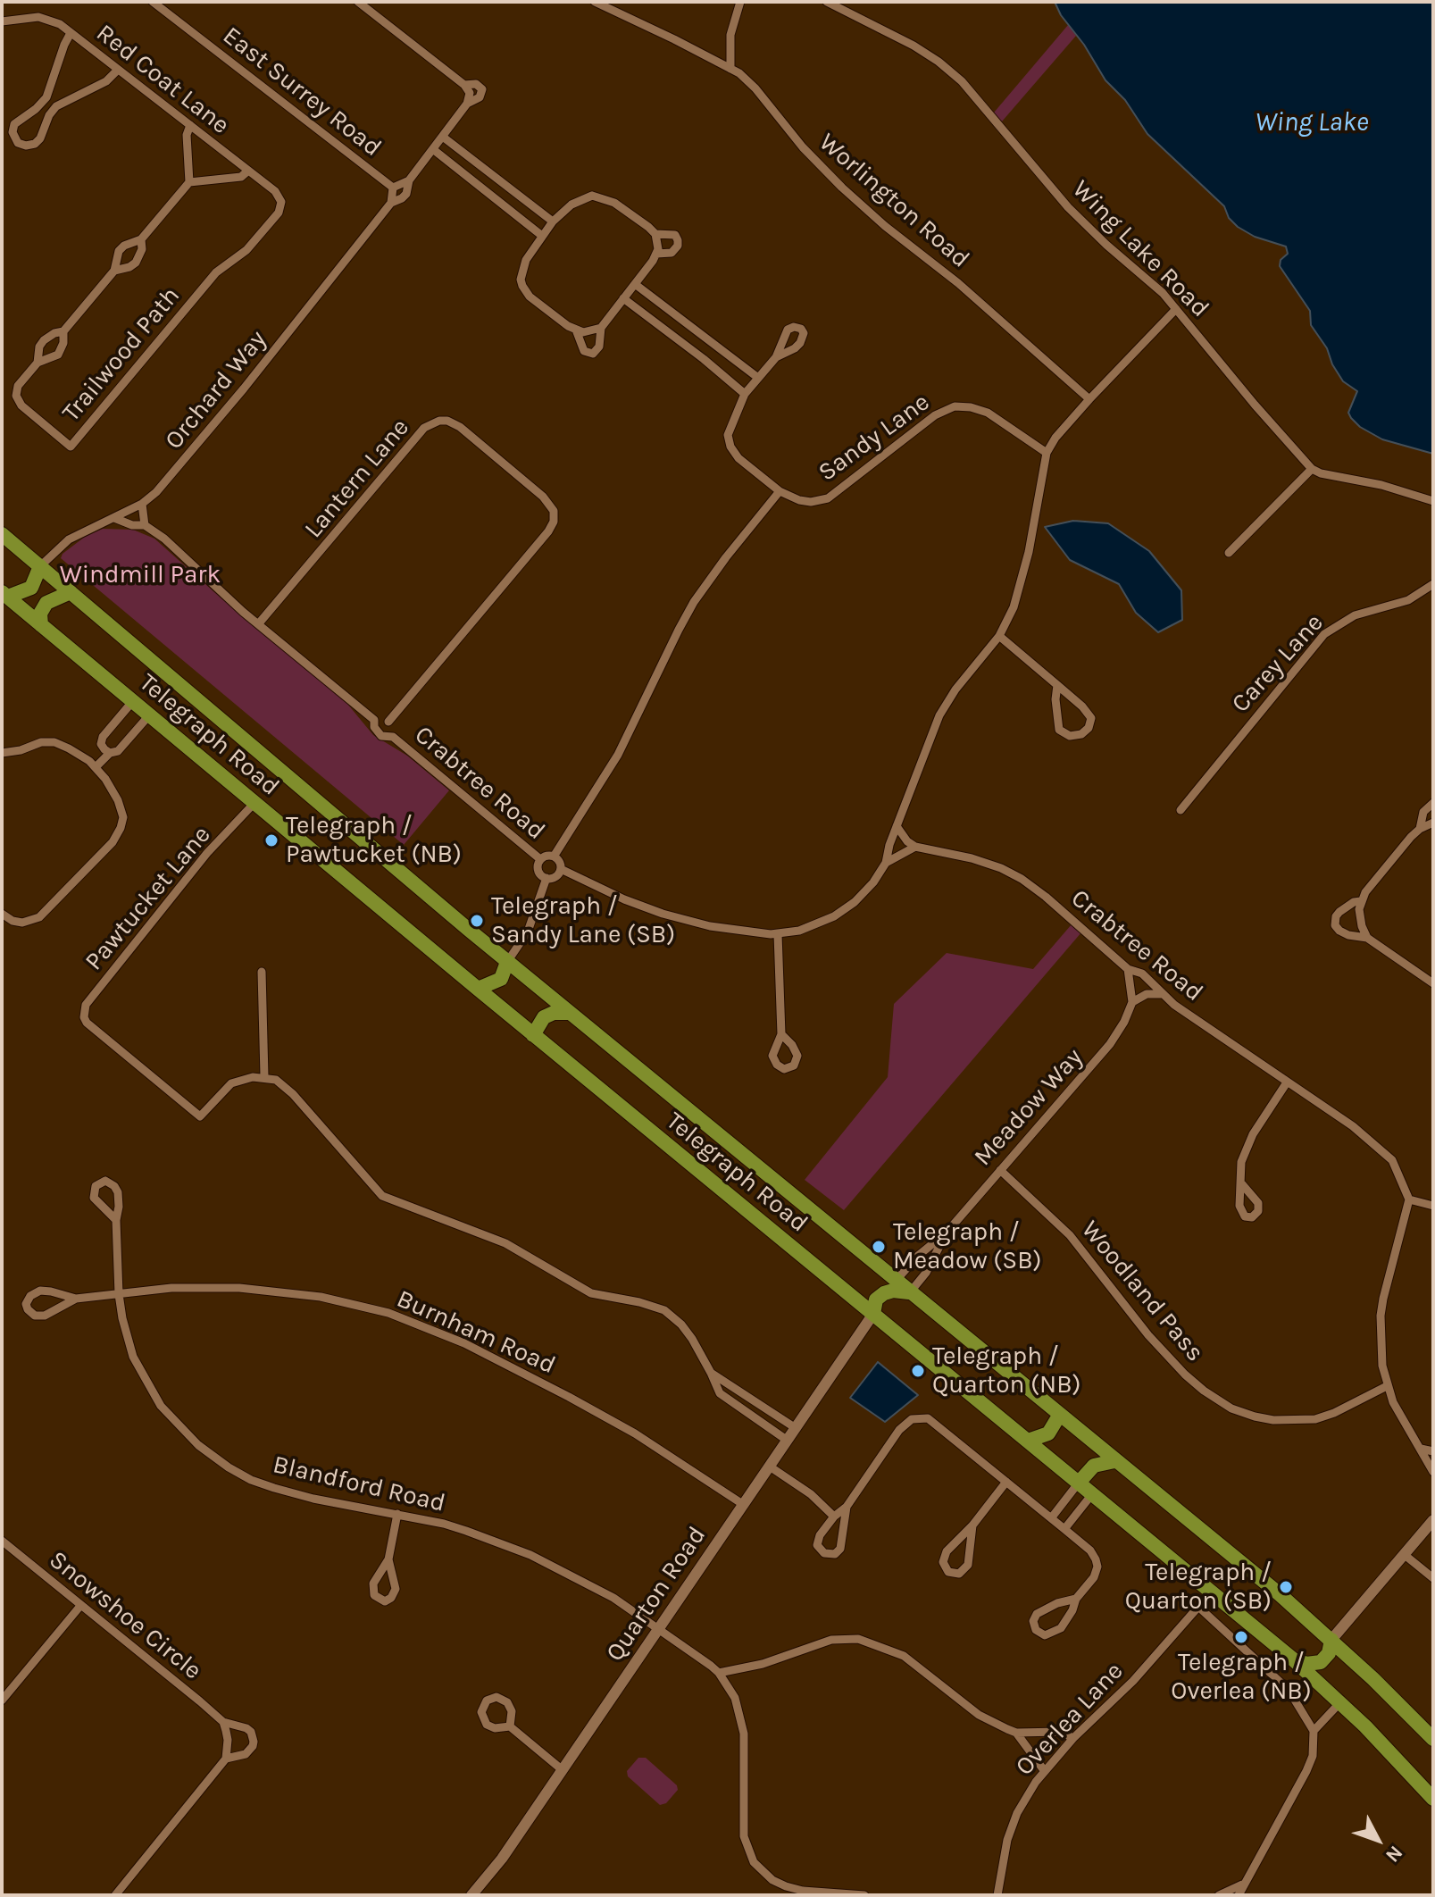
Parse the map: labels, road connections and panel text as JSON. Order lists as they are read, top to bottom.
{
  "streets": {
    "highway": ["Telegraph Road"],
    "street": [
      "Red Coat Lane",
      "East Surrey Road",
      "Worlington Road",
      "Wing Lake Road",
      "Trailwood Path",
      "Orchard Way",
      "Sandy Lane",
      "Lantern Lane",
      "Carey Lane",
      "Crabtree Road",
      "Pawtucket Lane",
      "Meadow Way",
      "Woodland Pass",
      "Burnham Road",
      "Blandford Road",
      "Quarton Road",
      "Snowshoe Circle",
      "Overlea Lane"
    ]
  },
  "crossings": [
    ["Red Coat Lane", "Trailwood Path"],
    ["East Surrey Road", "Orchard Way"],
    ["Orchard Way", "Telegraph Road"],
    ["Orchard Way", "Crabtree Road"],
    ["Lantern Lane", "Crabtree Road"],
    ["Telegraph Road", "Pawtucket Lane"],
    ["Telegraph Road", "Meadow Way"],
    ["Telegraph Road", "Quarton Road"],
    ["Telegraph Road", "Overlea Lane"],
    ["Meadow Way", "Woodland Pass"],
    ["Burnham Road", "Blandford Road"],
    ["Burnham Road", "Quarton Road"],
    ["Blandford Road", "Quarton Road"]
  ],
  "water": ["Wing Lake"],
  "parks": ["Windmill Park"],
  "places": [
    "Telegraph / Pawtucket (NB)",
    "Telegraph / Sandy Lane (SB)",
    "Telegraph / Meadow (SB)",
    "Telegraph / Quarton (NB)",
    "Telegraph / Quarton (SB)",
    "Telegraph / Overlea (NB)"
  ],
  "north": "bottom right"
}
